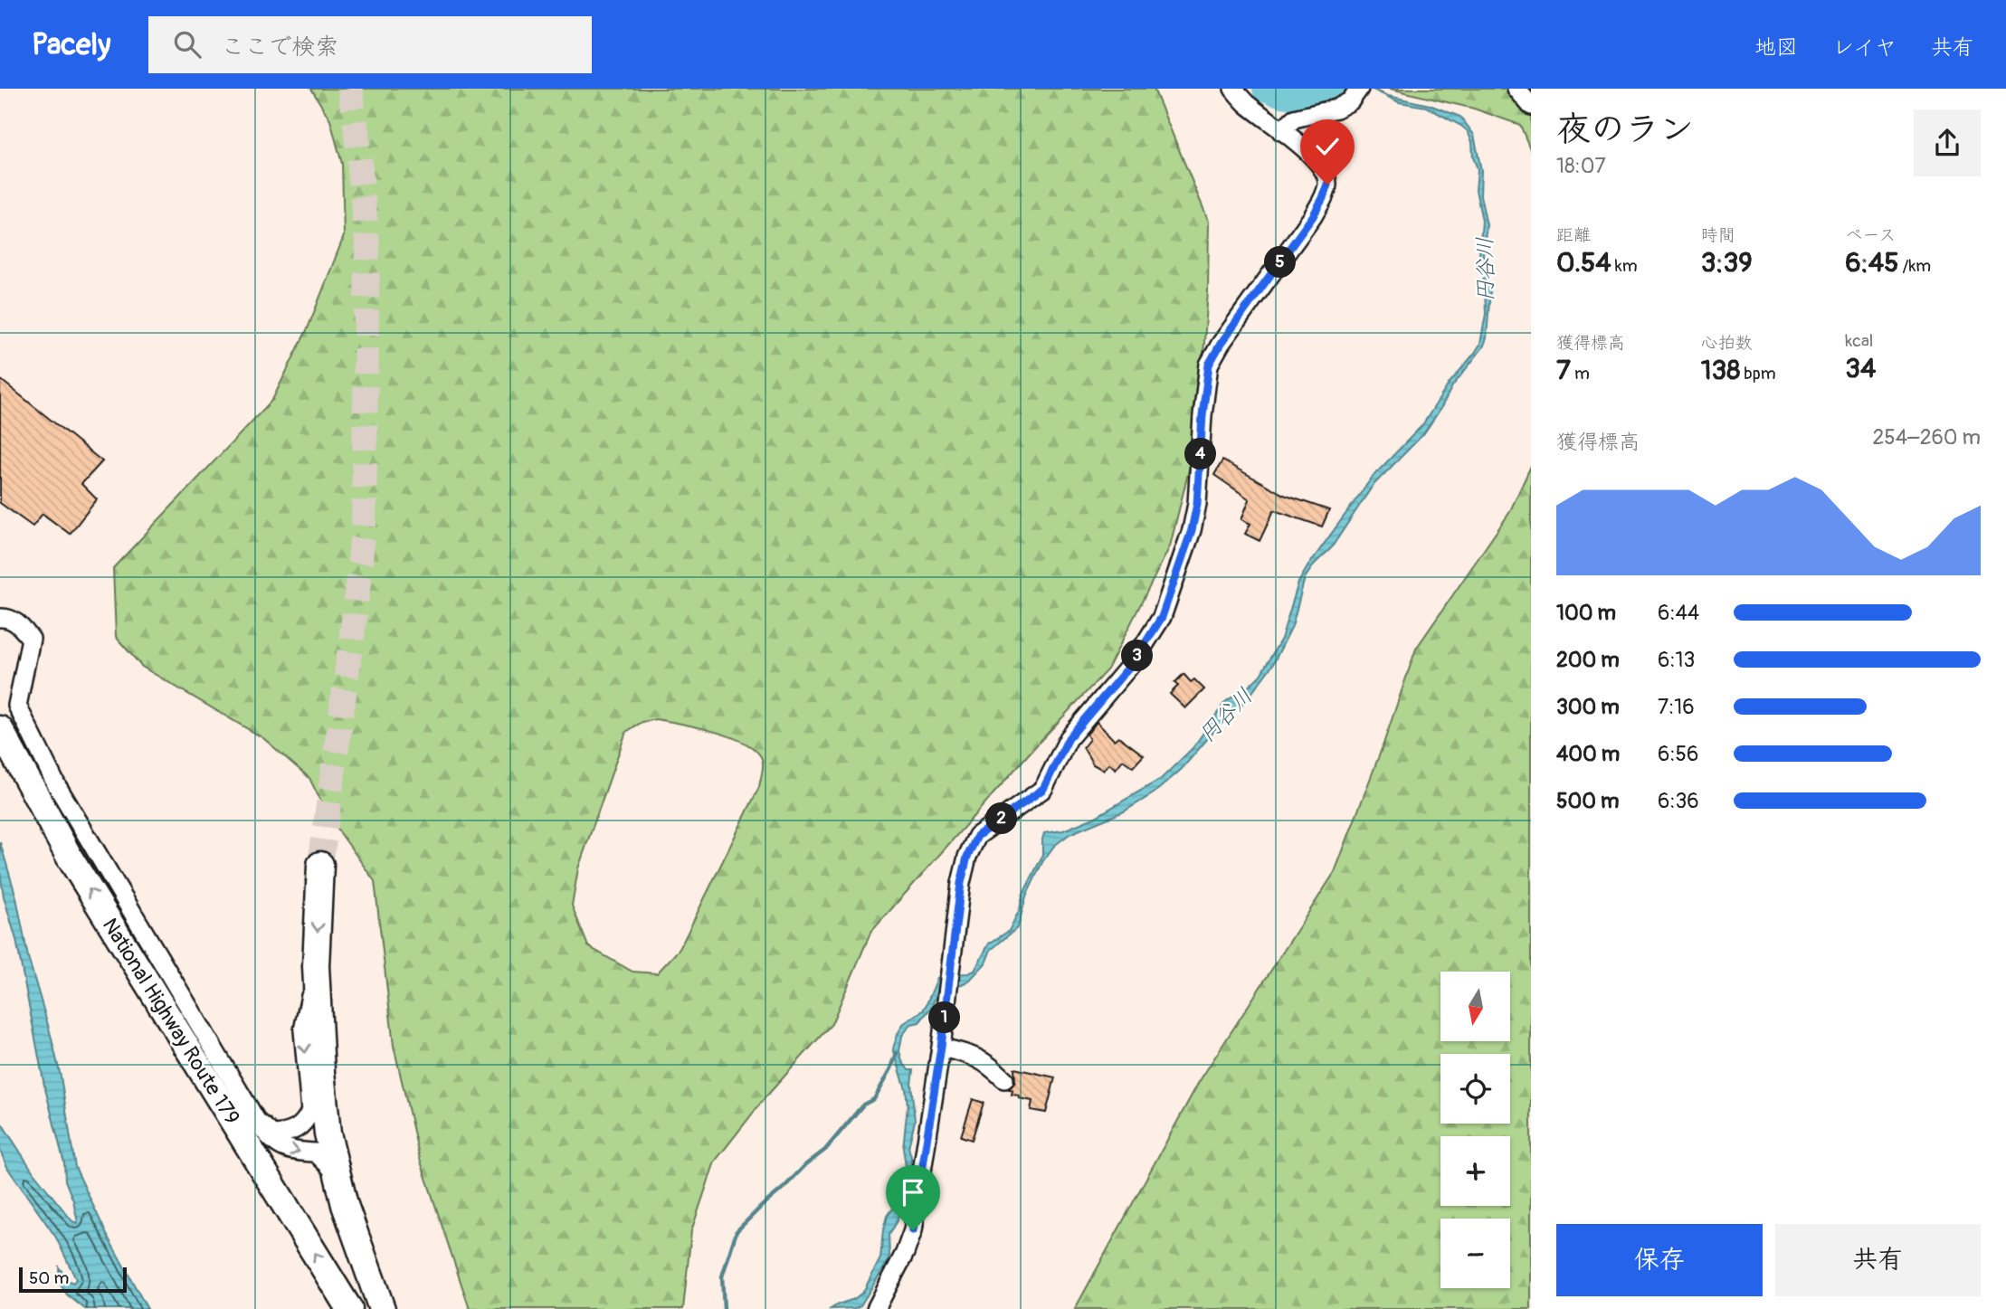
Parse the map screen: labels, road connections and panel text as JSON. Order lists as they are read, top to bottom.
{
  "streets": {
    "highway": ["National Highway Route 179"]
  },
  "water": ["円谷川"],
  "scale_bar": "50 m",
  "north": "bottom",
  "page": {
    "header": "Pacely",
    "search": "ここで検索",
    "nav": ["地図", "レイヤ", "共有"],
    "heading": ["夜のラン", "18:07"],
    "stats": [
      ["距離", "0.54 km"],
      ["時間", "3:39"],
      ["ペース", "6:45 /km"],
      ["獲得標高", "7 m"],
      ["心拍数", "138 bpm"],
      ["kcal", "34"]
    ],
    "pins": [
      "5",
      "4",
      "3",
      "2",
      "1"
    ],
    "chart": ["獲得標高", "254–260 m"],
    "list": [
      {
        "name": "100 m",
        "note": "6:44"
      },
      {
        "name": "200 m",
        "note": "6:13"
      },
      {
        "name": "300 m",
        "note": "7:16"
      },
      {
        "name": "400 m",
        "note": "6:56"
      },
      {
        "name": "500 m",
        "note": "6:36"
      }
    ],
    "map_buttons": ["+", "−"],
    "buttons": ["保存", "共有"],
    "scale": "50 m"
  }
}
